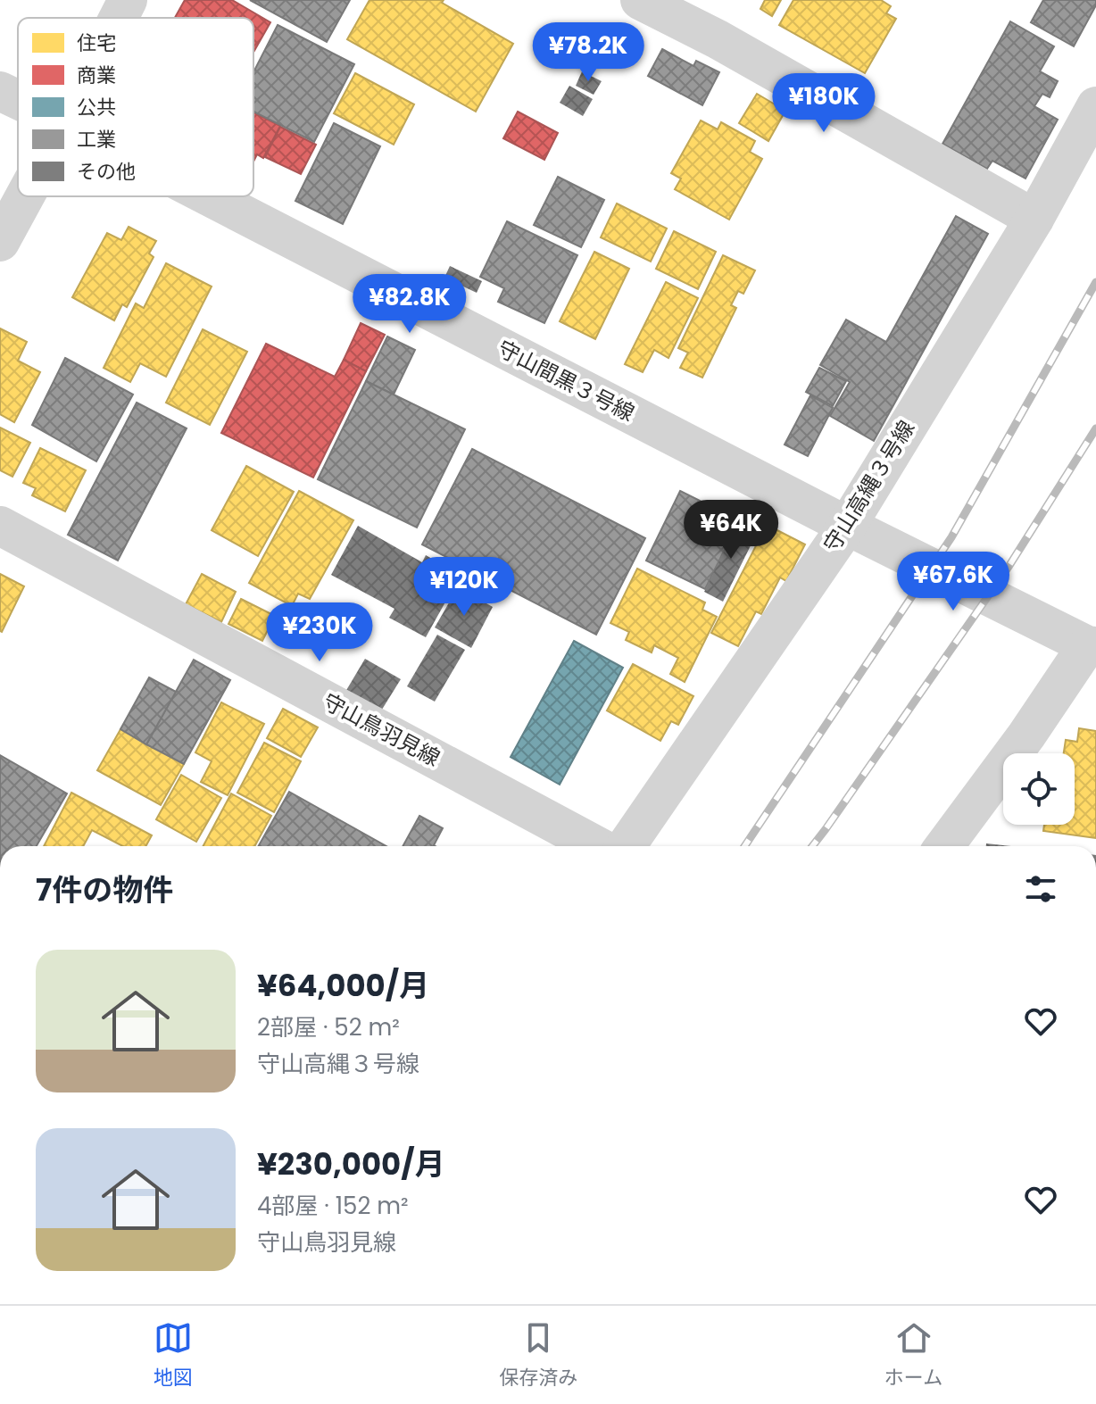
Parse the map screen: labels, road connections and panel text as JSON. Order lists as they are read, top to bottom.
{
  "streets": {
    "street": ["守山間黒３号線", "守山高縄３号線", "守山鳥羽見線"]
  },
  "crossings": [
    ["守山間黒３号線", "守山高縄３号線"]
  ],
  "legend": [
    "住宅",
    "商業",
    "公共",
    "工業",
    "その他"
  ],
  "page": {
    "price": [
      "¥78.2K",
      "¥180K",
      "¥82.8K",
      "¥64K",
      "¥67.6K",
      "¥120K",
      "¥230K"
    ],
    "heading": "7件の物件",
    "list": [
      {
        "name": "¥64,000/月",
        "note": "2部屋 · 52 m² · 守山高縄３号線"
      },
      {
        "name": "¥230,000/月",
        "note": "4部屋 · 152 m² · 守山鳥羽見線"
      }
    ],
    "tabs": ["地図", "保存済み", "ホーム"]
  }
}
